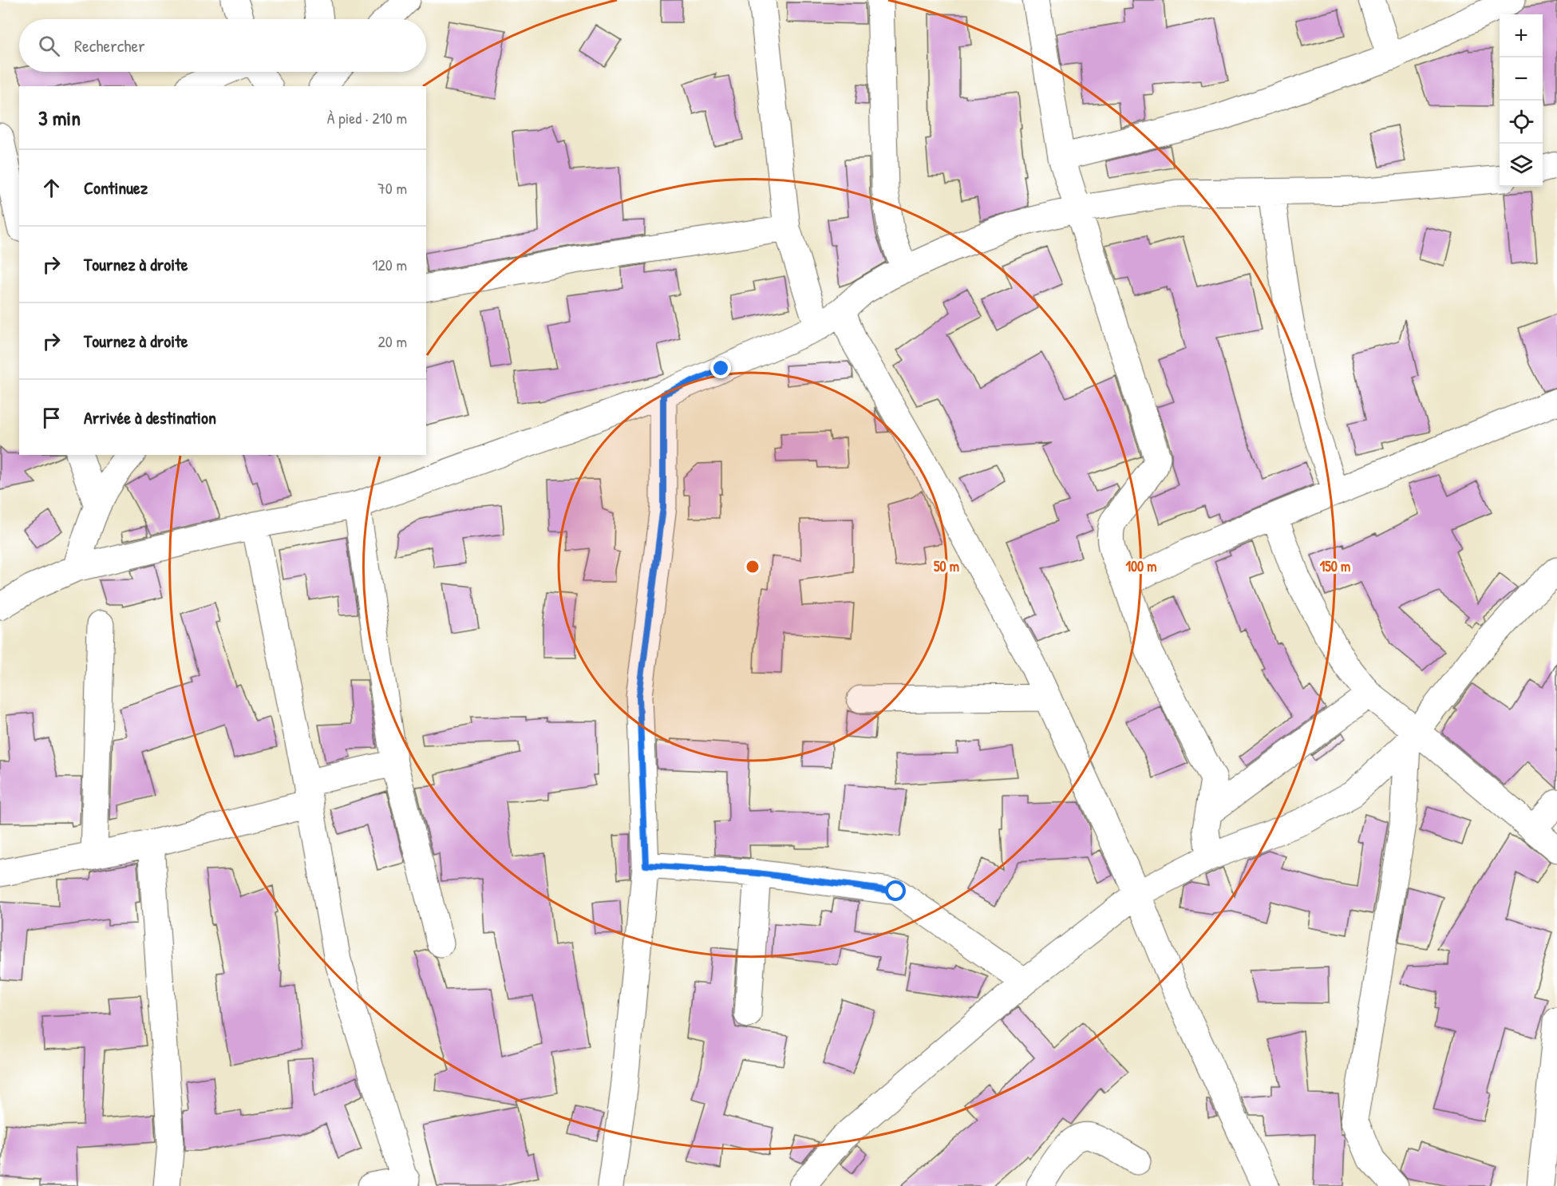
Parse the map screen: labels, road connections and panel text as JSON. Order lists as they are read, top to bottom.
{
  "page": {
    "map_buttons": ["+", "−"],
    "search": "Rechercher",
    "heading": ["3 min", "À pied · 210 m"],
    "list": [
      ["Continuez", "70 m"],
      ["Tournez à droite", "120 m"],
      ["Tournez à droite", "20 m"],
      "Arrivée à destination"
    ]
  },
  "rings": ["50 m", "100 m", "150 m"]
}
